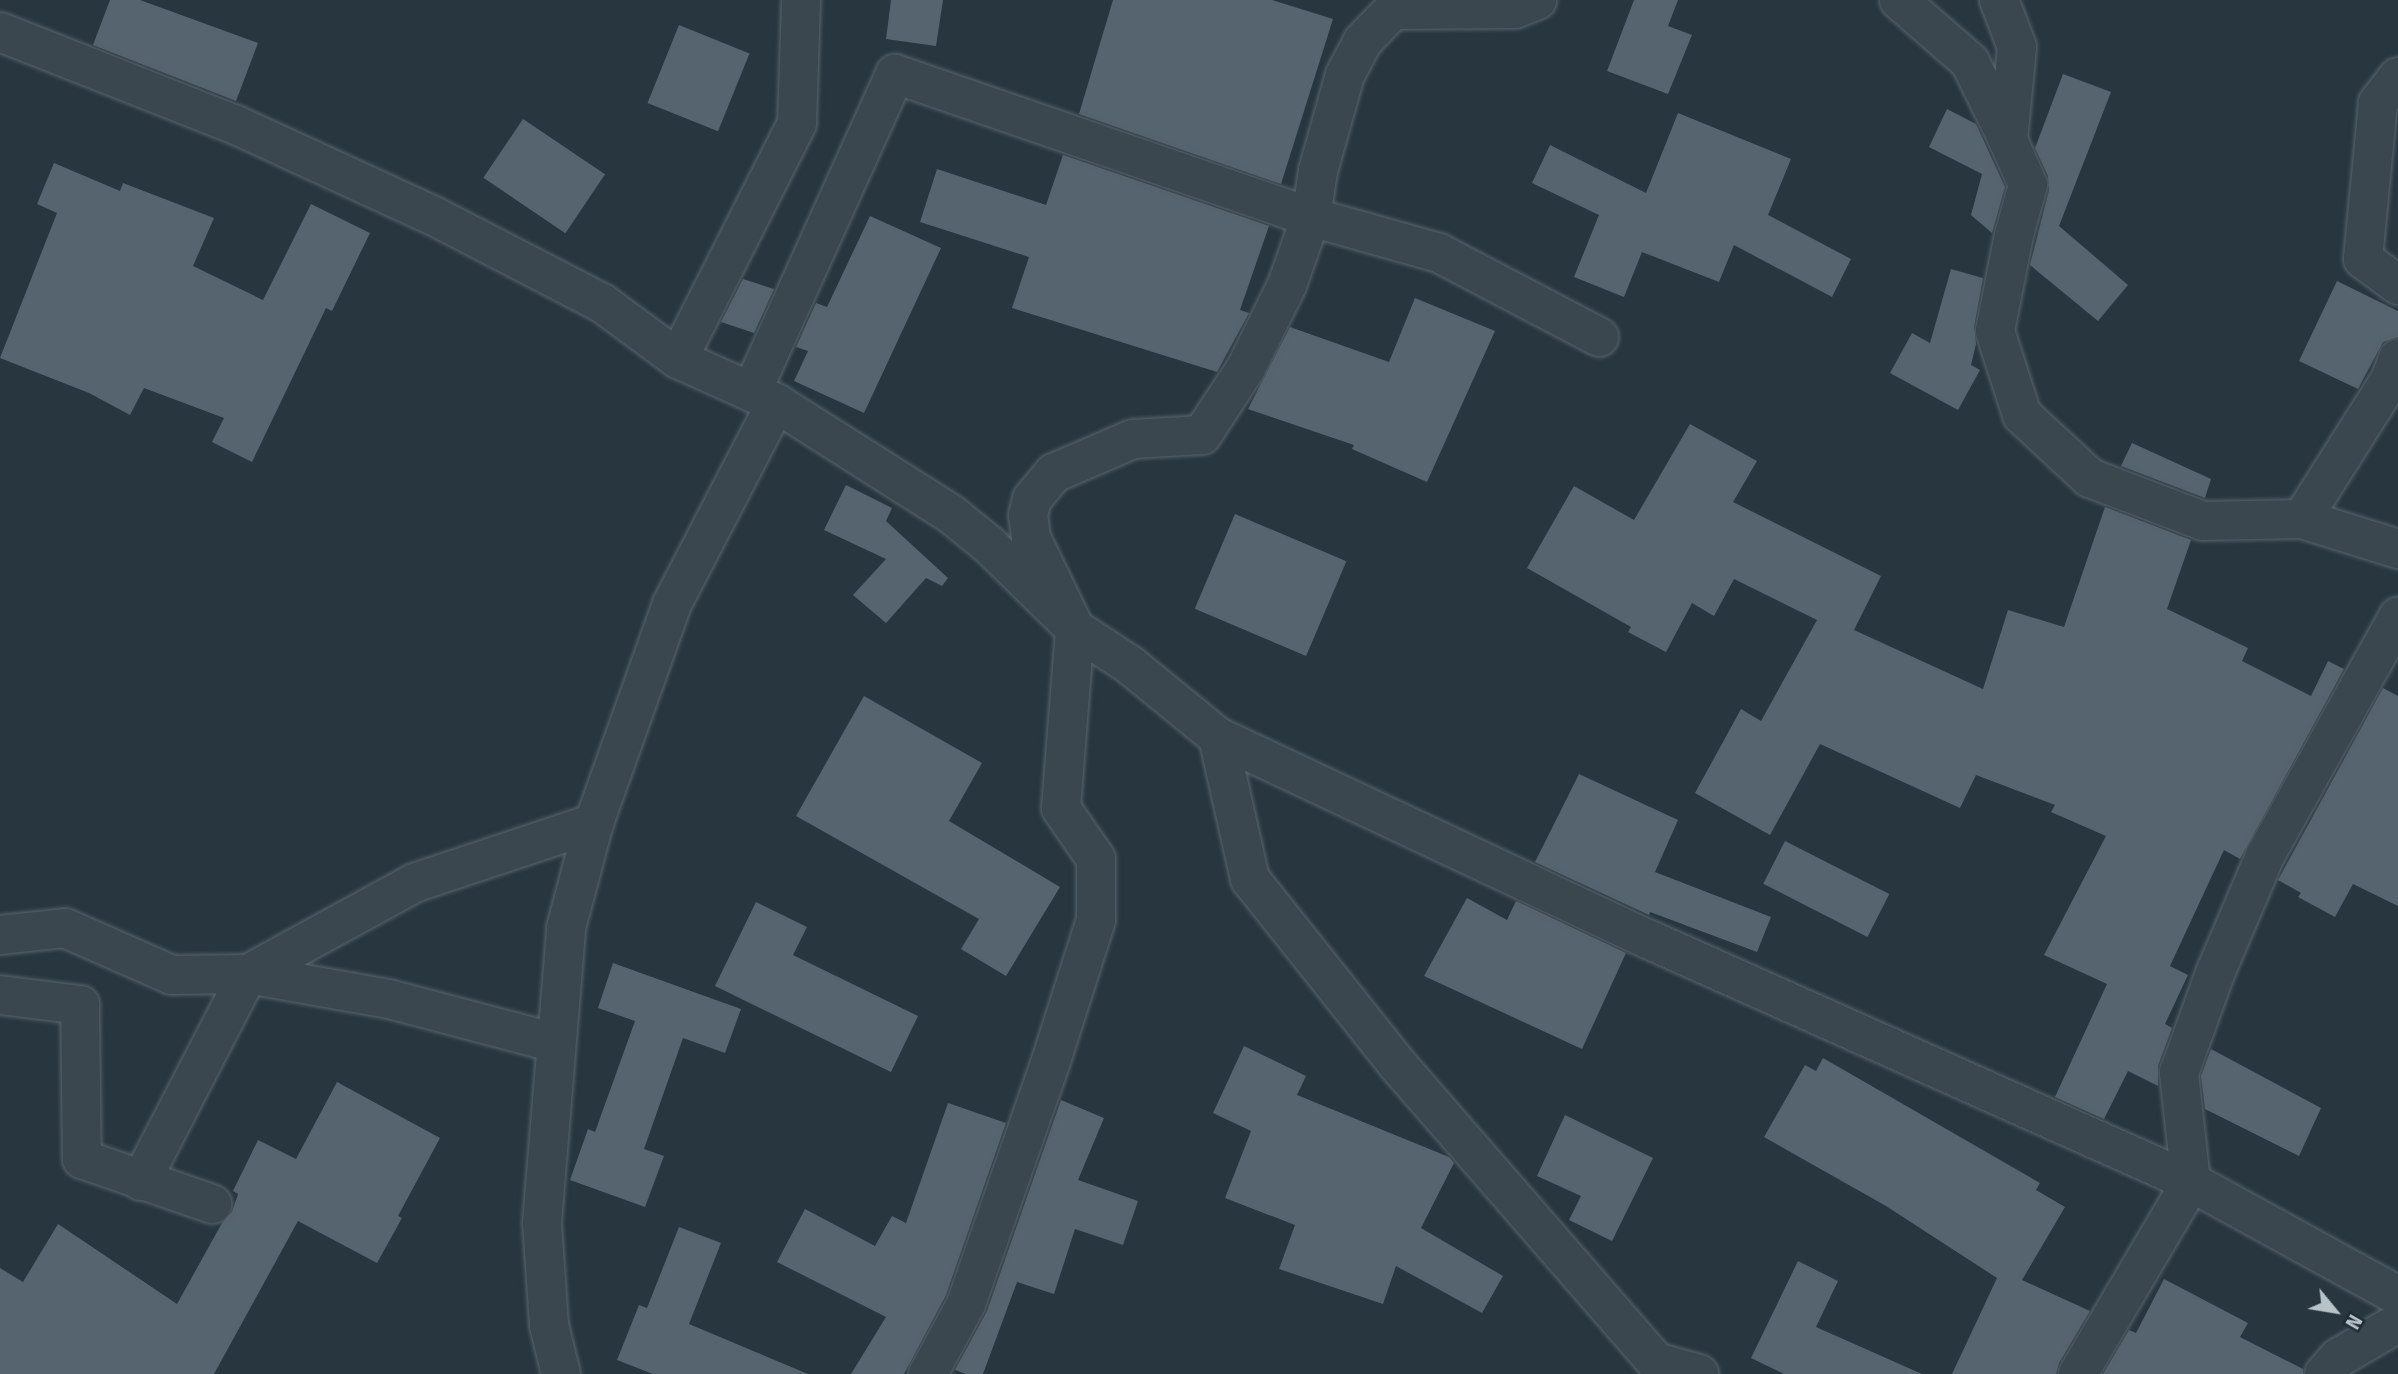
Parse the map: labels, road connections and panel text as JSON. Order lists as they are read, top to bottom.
{
  "north": "bottom right"
}
